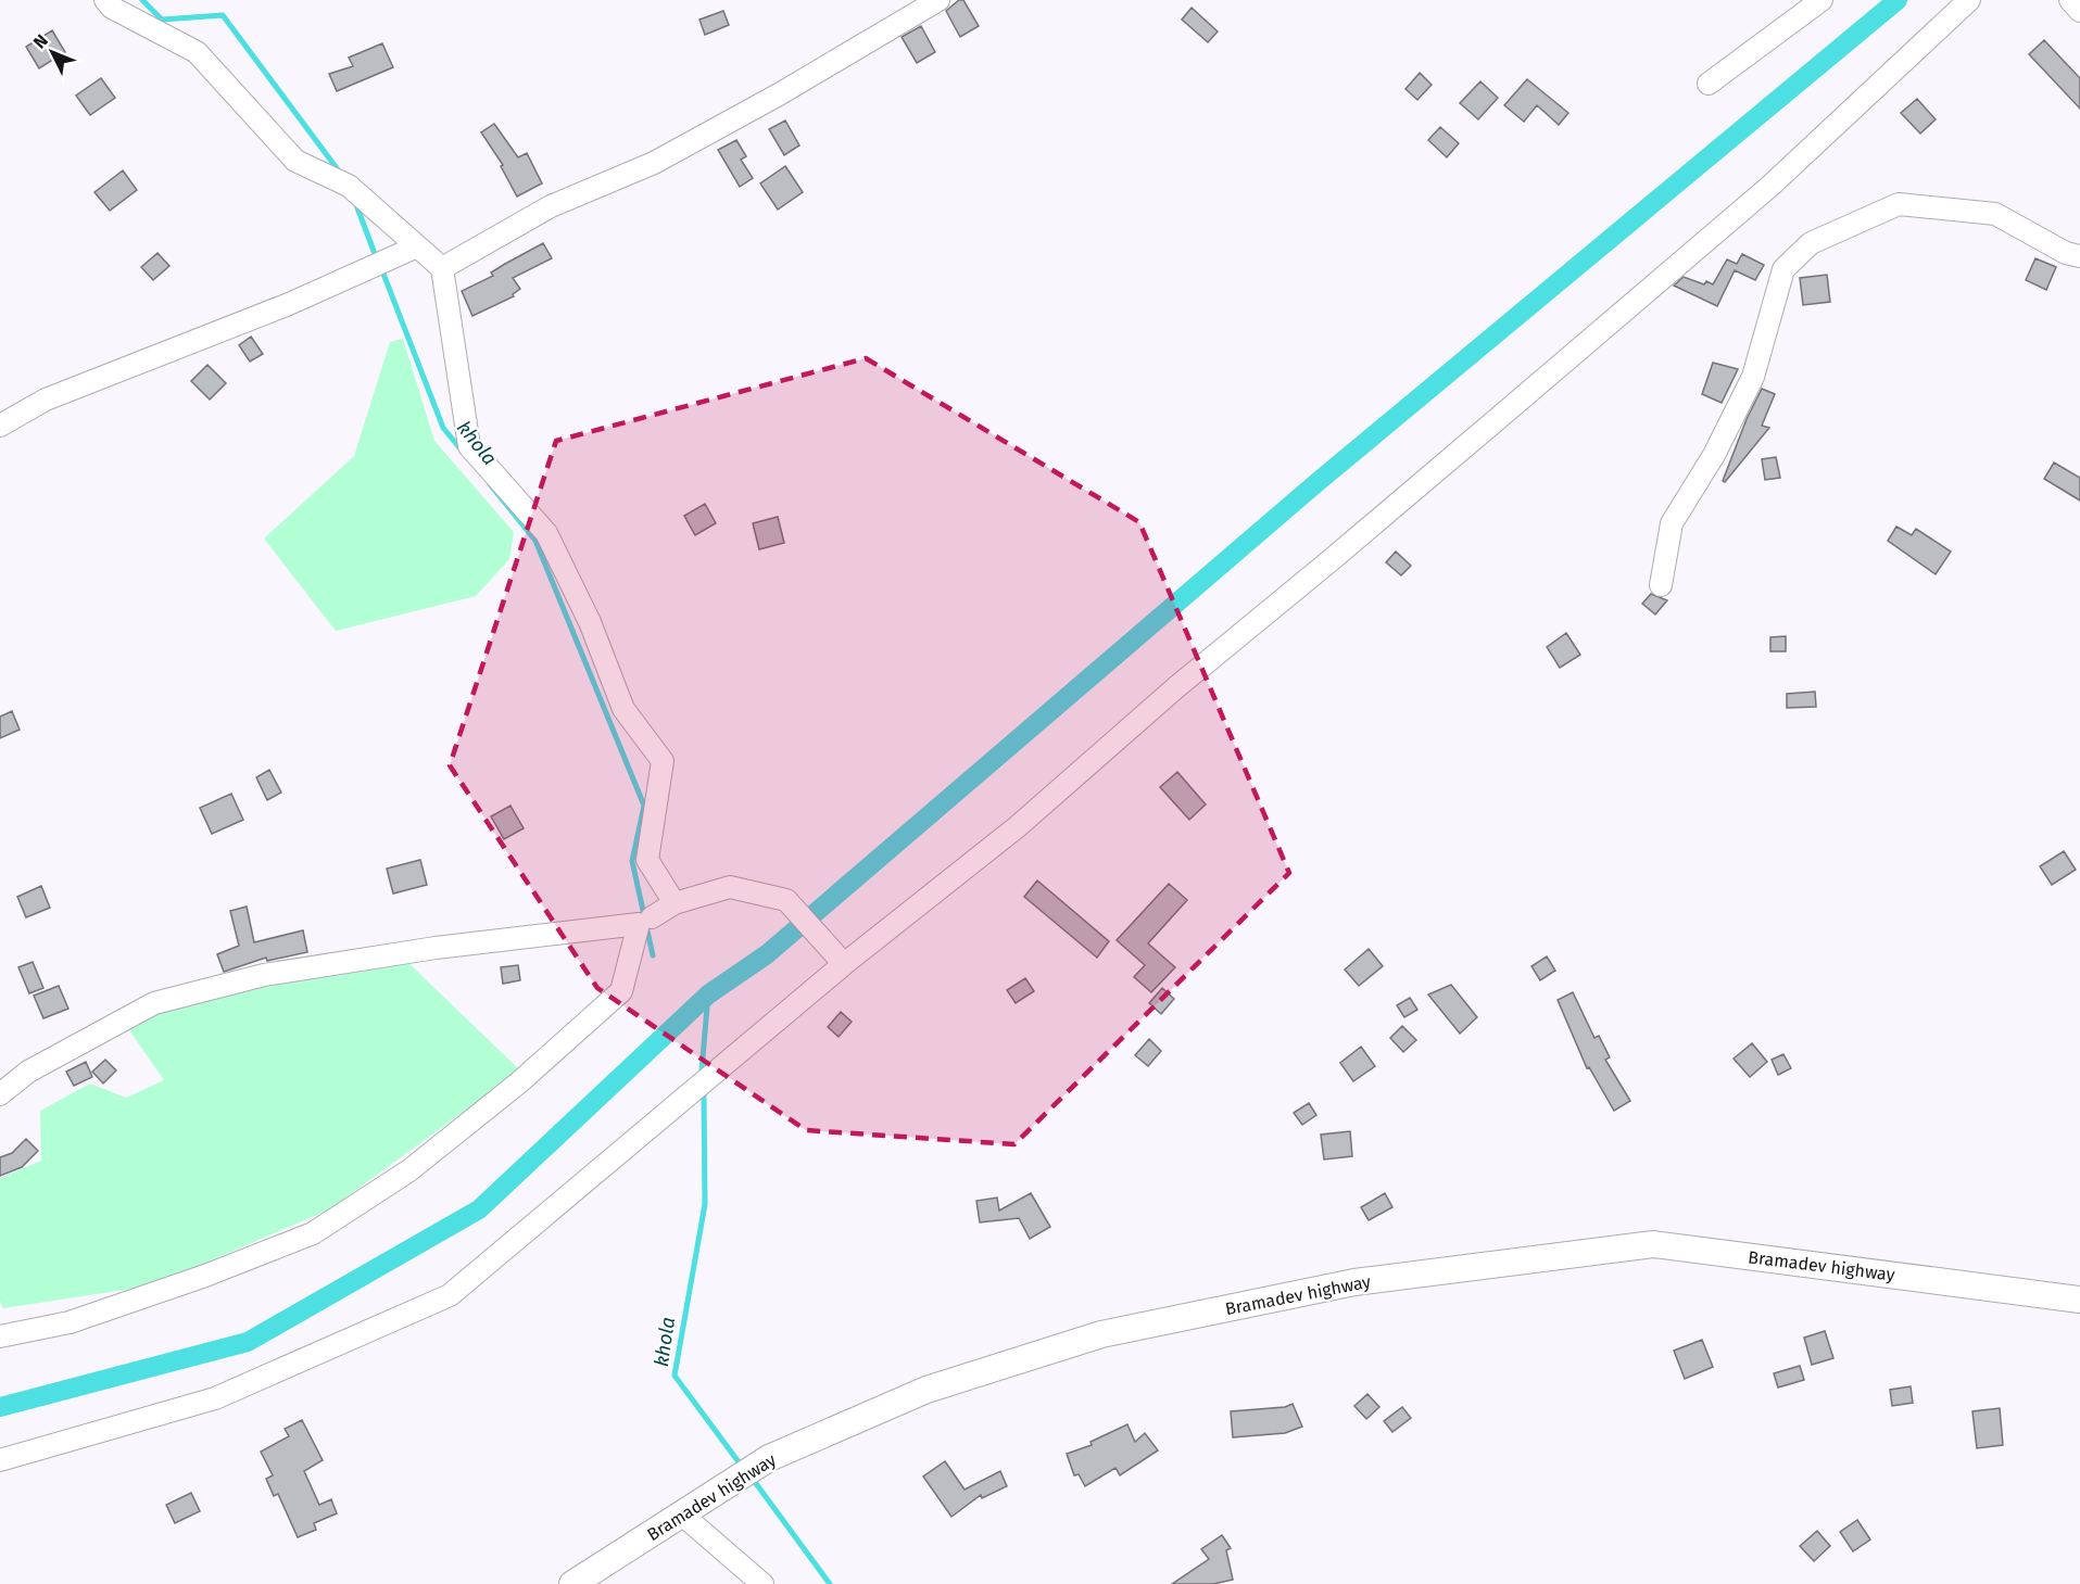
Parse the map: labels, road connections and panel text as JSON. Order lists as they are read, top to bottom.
{
  "streets": {
    "street": ["Bramadev highway"]
  },
  "water": ["khola"],
  "north": "top left"
}
